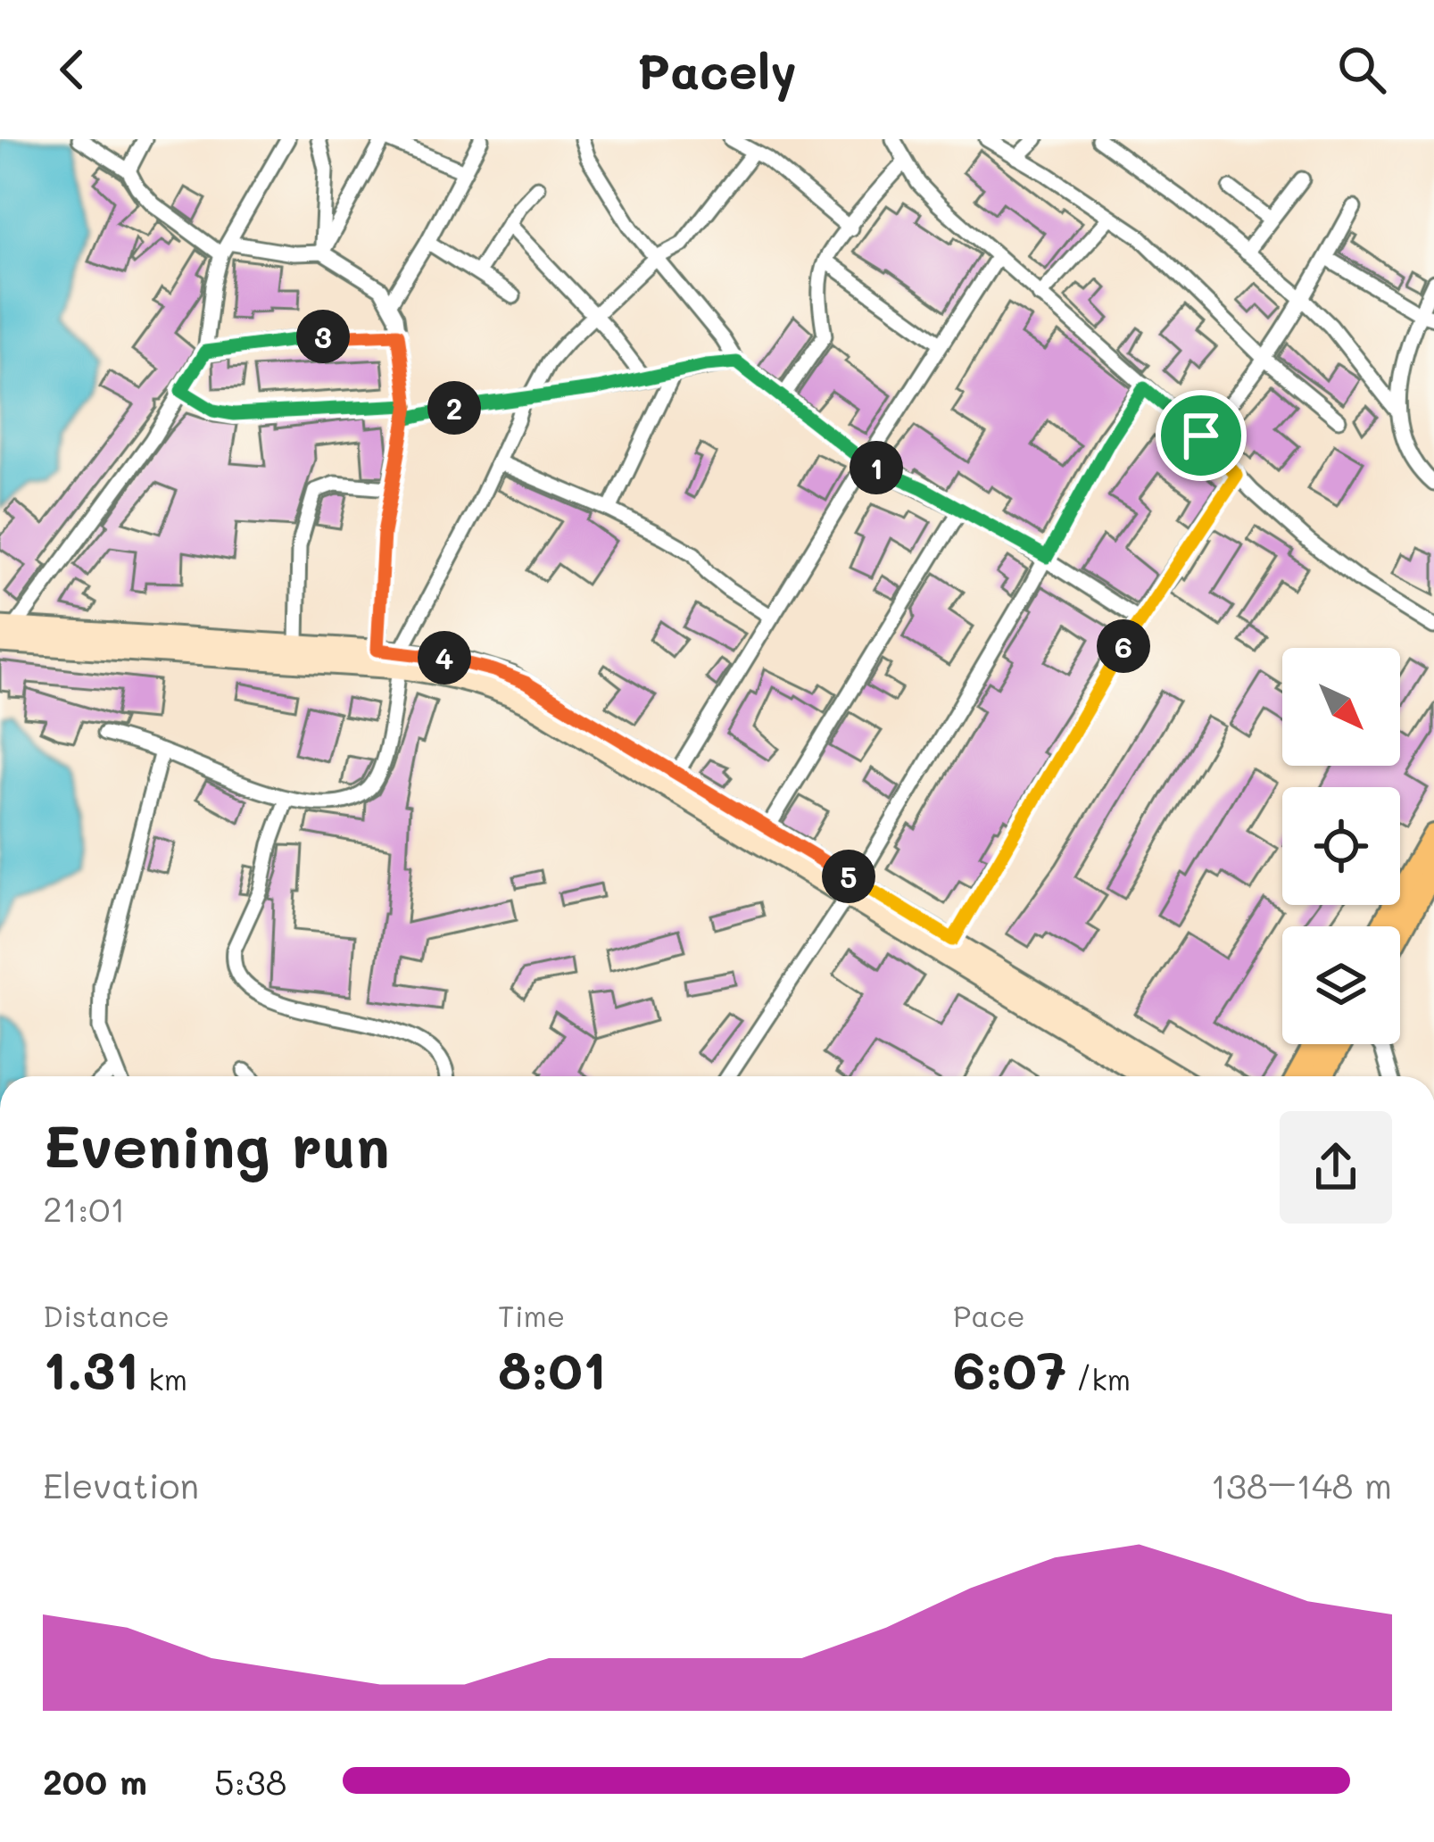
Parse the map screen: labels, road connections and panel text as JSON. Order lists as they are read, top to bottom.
{
  "north": "bottom right",
  "page": {
    "header": "Pacely",
    "pins": [
      "3",
      "2",
      "1",
      "6",
      "4",
      "5"
    ],
    "heading": ["Evening run", "21:01"],
    "stats": [
      ["Distance", "1.31 km"],
      ["Time", "8:01"],
      ["Pace", "6:07 /km"]
    ],
    "chart": ["Elevation", "138–148 m"],
    "list": [
      {
        "name": "200 m",
        "note": "5:38"
      }
    ]
  }
}
